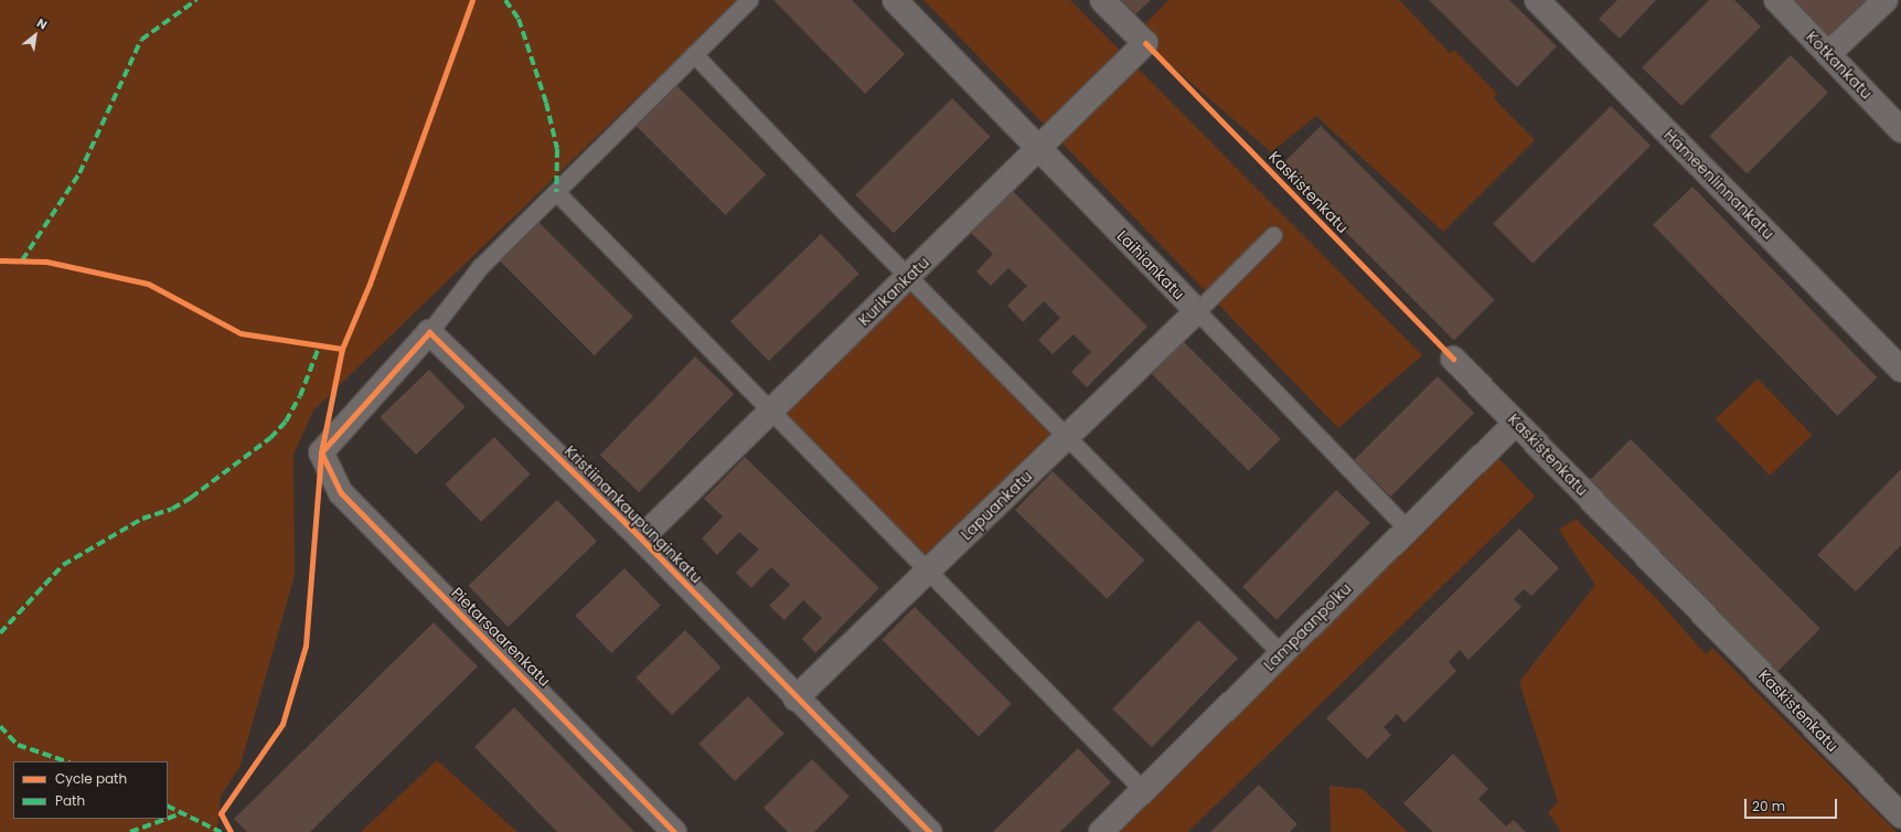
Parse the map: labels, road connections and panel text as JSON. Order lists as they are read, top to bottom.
{
  "streets": {
    "street": [
      "Kotkankatu",
      "Hämeenlinnankatu",
      "Kaskistenkatu",
      "Laihiankatu",
      "Kurikankatu",
      "Lapuankatu",
      "Kristiinankaupunginkatu",
      "Lampaanpolku",
      "Pietarsaarenkatu"
    ]
  },
  "crossings": [
    ["Kaskistenkatu", "Lampaanpolku"],
    ["Laihiankatu", "Kurikankatu"],
    ["Laihiankatu", "Lapuankatu"],
    ["Laihiankatu", "Lampaanpolku"],
    ["Kurikankatu", "Kristiinankaupunginkatu"],
    ["Lapuankatu", "Kristiinankaupunginkatu"],
    ["Kristiinankaupunginkatu", "Pietarsaarenkatu"]
  ],
  "legend": ["Cycle path", "Path"],
  "scale_bar": "20 m",
  "north": "top right"
}
